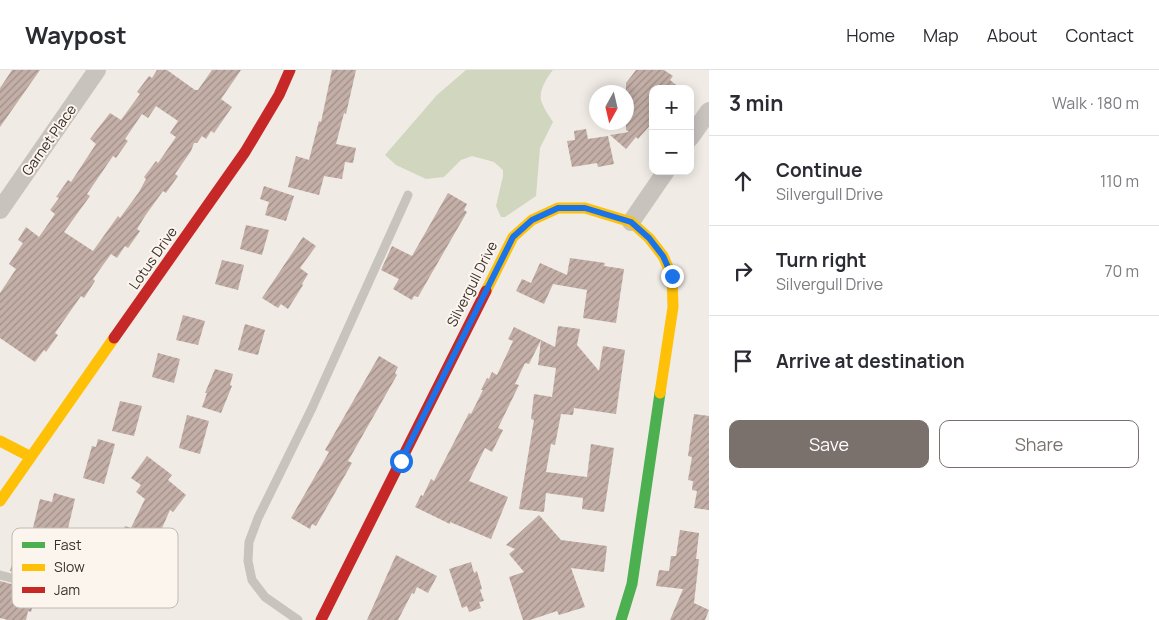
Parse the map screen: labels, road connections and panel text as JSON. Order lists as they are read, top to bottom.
{
  "streets": {
    "street": ["Garnet Place", "Lotus Drive", "Silvergull Drive"]
  },
  "legend": ["Fast", "Slow", "Jam"],
  "north": "bottom",
  "page": {
    "header": "Waypost",
    "nav": [
      "Home",
      "Map",
      "About",
      "Contact"
    ],
    "heading": ["3 min", "Walk · 180 m"],
    "map_buttons": ["+", "−"],
    "list": [
      ["Continue", "Silvergull Drive", "110 m"],
      ["Turn right", "Silvergull Drive", "70 m"],
      "Arrive at destination"
    ],
    "buttons": ["Save", "Share"]
  }
}
